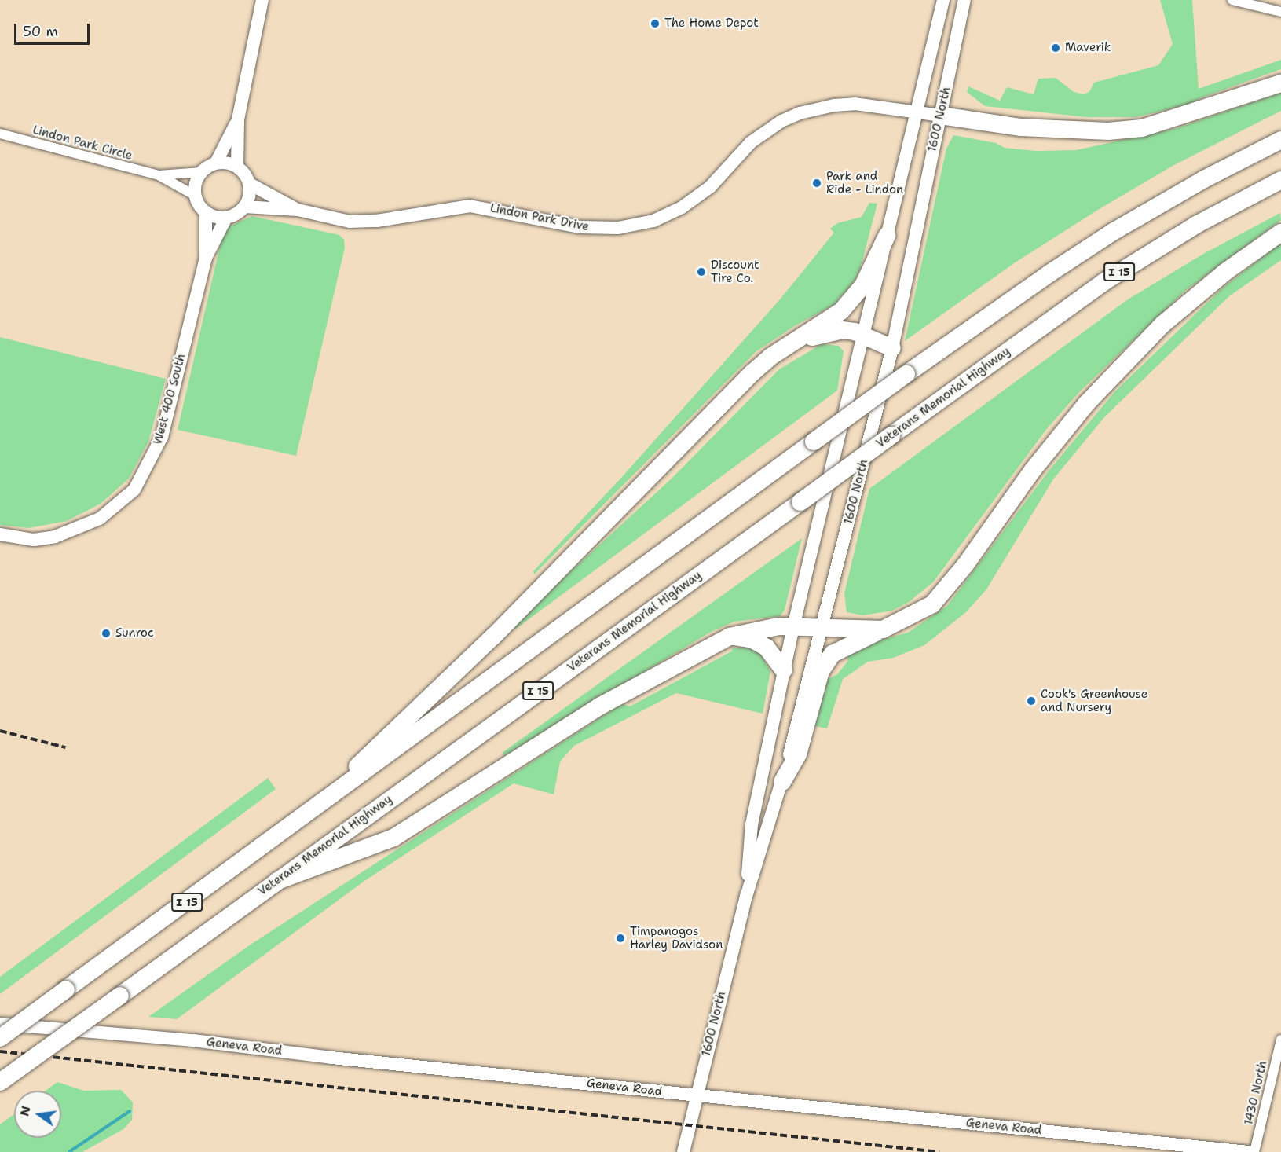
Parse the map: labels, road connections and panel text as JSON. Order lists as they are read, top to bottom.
{
  "streets": {
    "highway": ["I 15", "Veterans Memorial Highway"],
    "main road": [
      "1600 North",
      "Lindon Park Drive",
      "West 400 South",
      "Geneva Road"
    ],
    "street": ["Lindon Park Circle", "1430 North"]
  },
  "crossings": [
    ["1600 North", "Lindon Park Drive"],
    ["1600 North", "Geneva Road"],
    ["Lindon Park Drive", "West 400 South"]
  ],
  "places": [
    "The Home Depot",
    "Maverik",
    "Park and Ride - Lindon",
    "Discount Tire Co.",
    "Sunroc",
    "Cook's Greenhouse and Nursery",
    "Timpanogos Harley Davidson"
  ],
  "scale_bar": "50 m",
  "north": "left"
}
